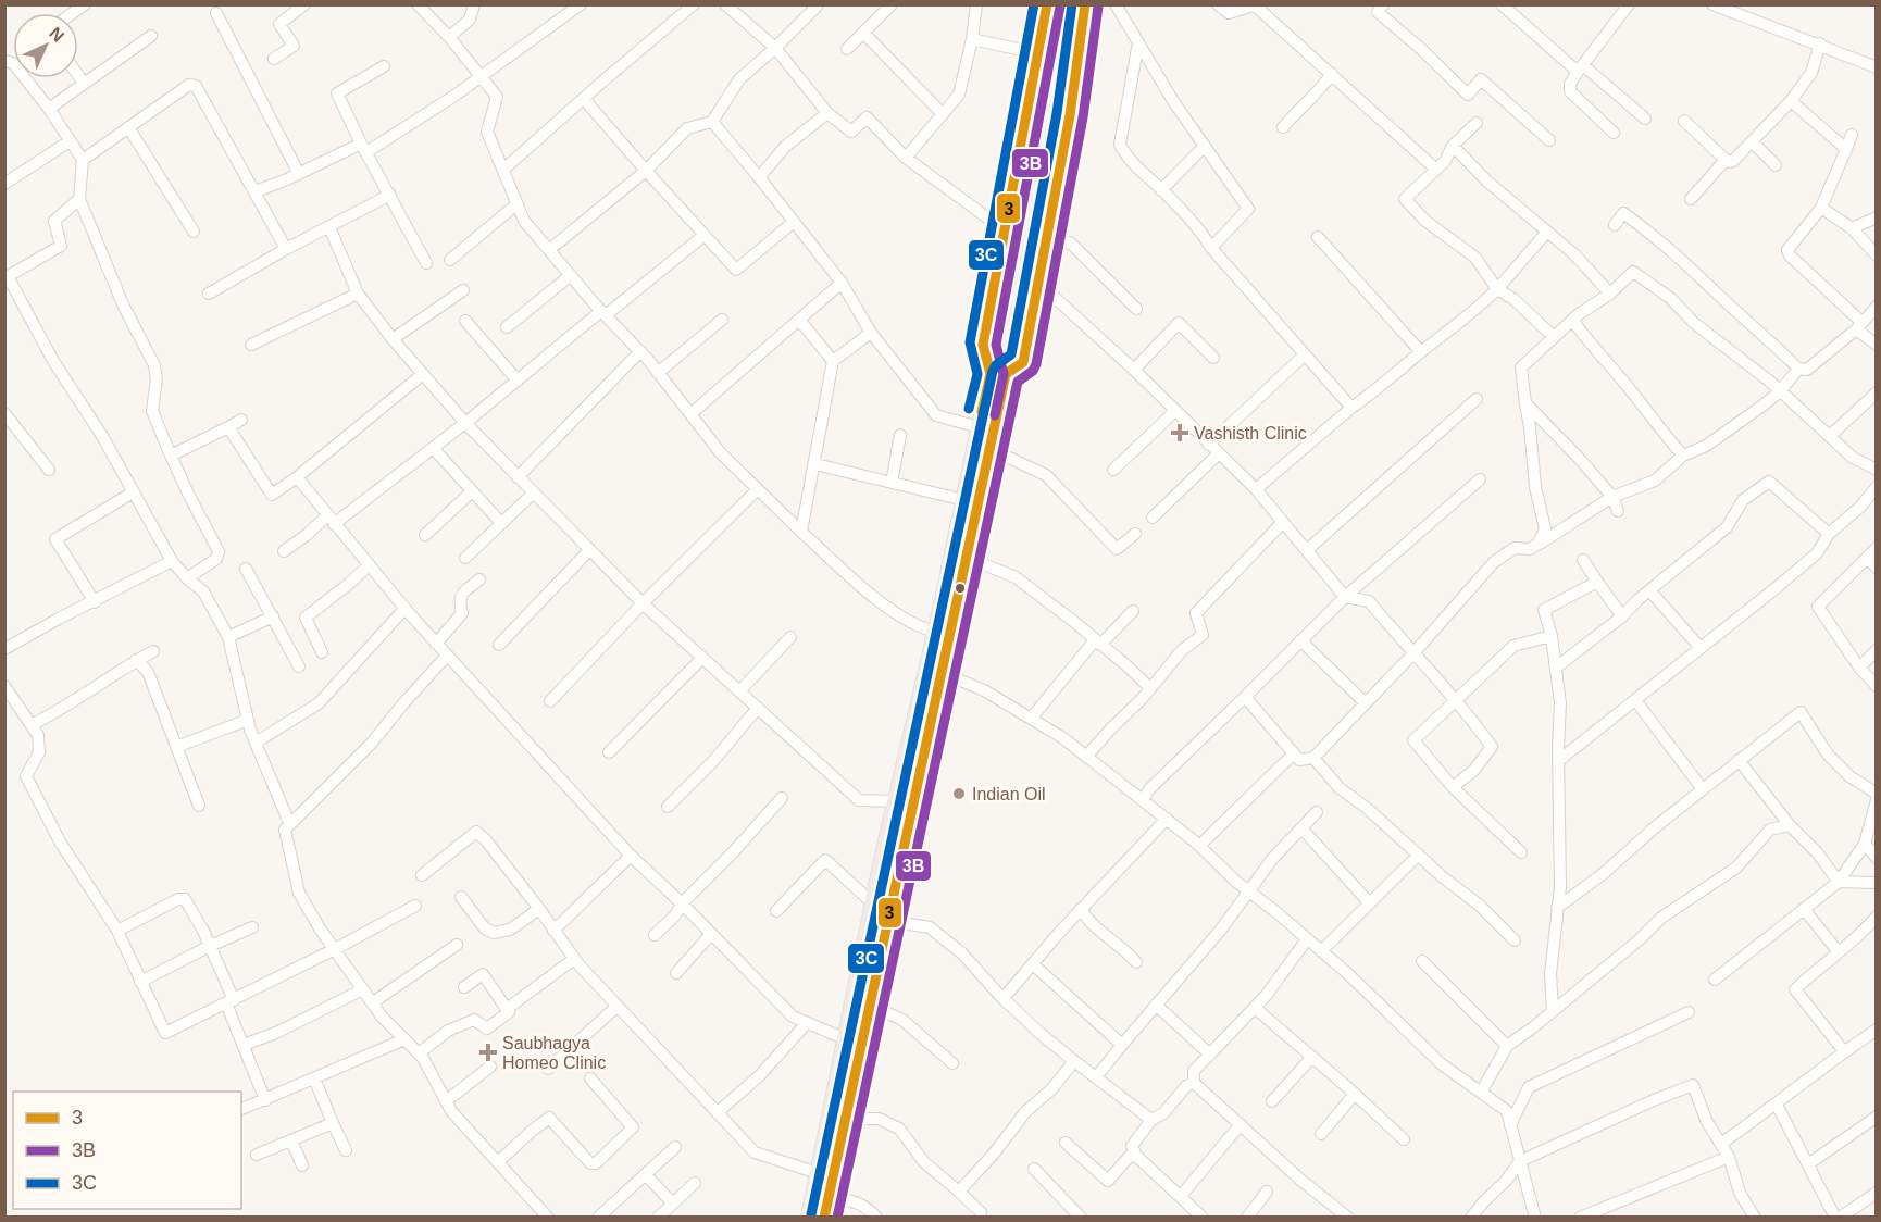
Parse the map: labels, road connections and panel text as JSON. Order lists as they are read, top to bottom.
{
  "places": {
    "health": ["Vashisth Clinic", "Saubhagya Homeo Clinic"],
    "other": ["Indian Oil"]
  },
  "lines": ["transit line 3", "transit line 3C", "transit line 3B"],
  "legend": ["3", "3B", "3C"],
  "north": "top right"
}
